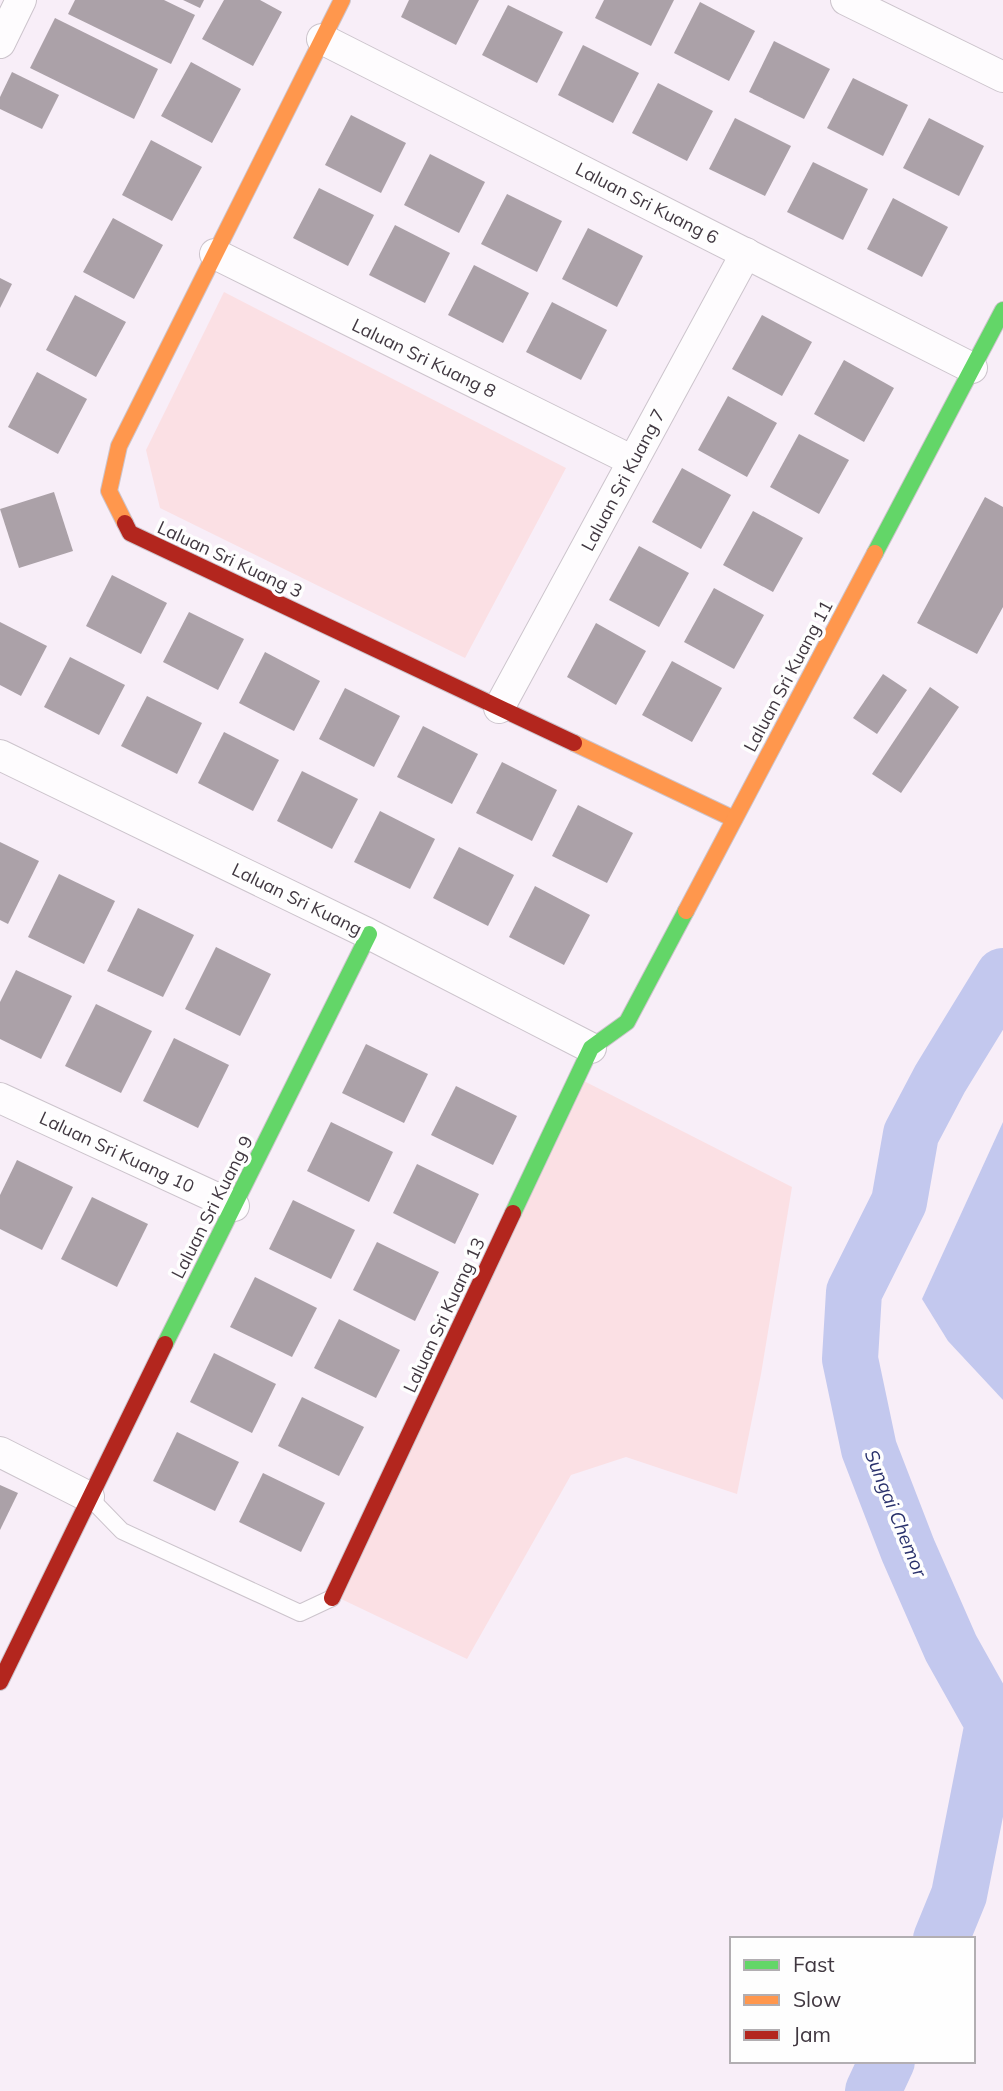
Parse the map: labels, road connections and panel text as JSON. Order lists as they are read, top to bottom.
{
  "streets": {
    "street": [
      "Laluan Sri Kuang 6",
      "Laluan Sri Kuang 8",
      "Laluan Sri Kuang 7",
      "Laluan Sri Kuang 3",
      "Laluan Sri Kuang 11",
      "Laluan Sri Kuang",
      "Laluan Sri Kuang 10",
      "Laluan Sri Kuang 9",
      "Laluan Sri Kuang 13"
    ]
  },
  "crossings": [
    ["Laluan Sri Kuang 6", "Laluan Sri Kuang 7"],
    ["Laluan Sri Kuang 6", "Laluan Sri Kuang 3"],
    ["Laluan Sri Kuang 6", "Laluan Sri Kuang 11"],
    ["Laluan Sri Kuang 8", "Laluan Sri Kuang 7"],
    ["Laluan Sri Kuang 8", "Laluan Sri Kuang 3"],
    ["Laluan Sri Kuang 7", "Laluan Sri Kuang 3"],
    ["Laluan Sri Kuang 3", "Laluan Sri Kuang 11"],
    ["Laluan Sri Kuang 11", "Laluan Sri Kuang"],
    ["Laluan Sri Kuang 11", "Laluan Sri Kuang 13"],
    ["Laluan Sri Kuang", "Laluan Sri Kuang 9"],
    ["Laluan Sri Kuang", "Laluan Sri Kuang 13"],
    ["Laluan Sri Kuang 10", "Laluan Sri Kuang 9"]
  ],
  "water": ["Sungai Chemor"],
  "legend": ["Fast", "Slow", "Jam"]
}
